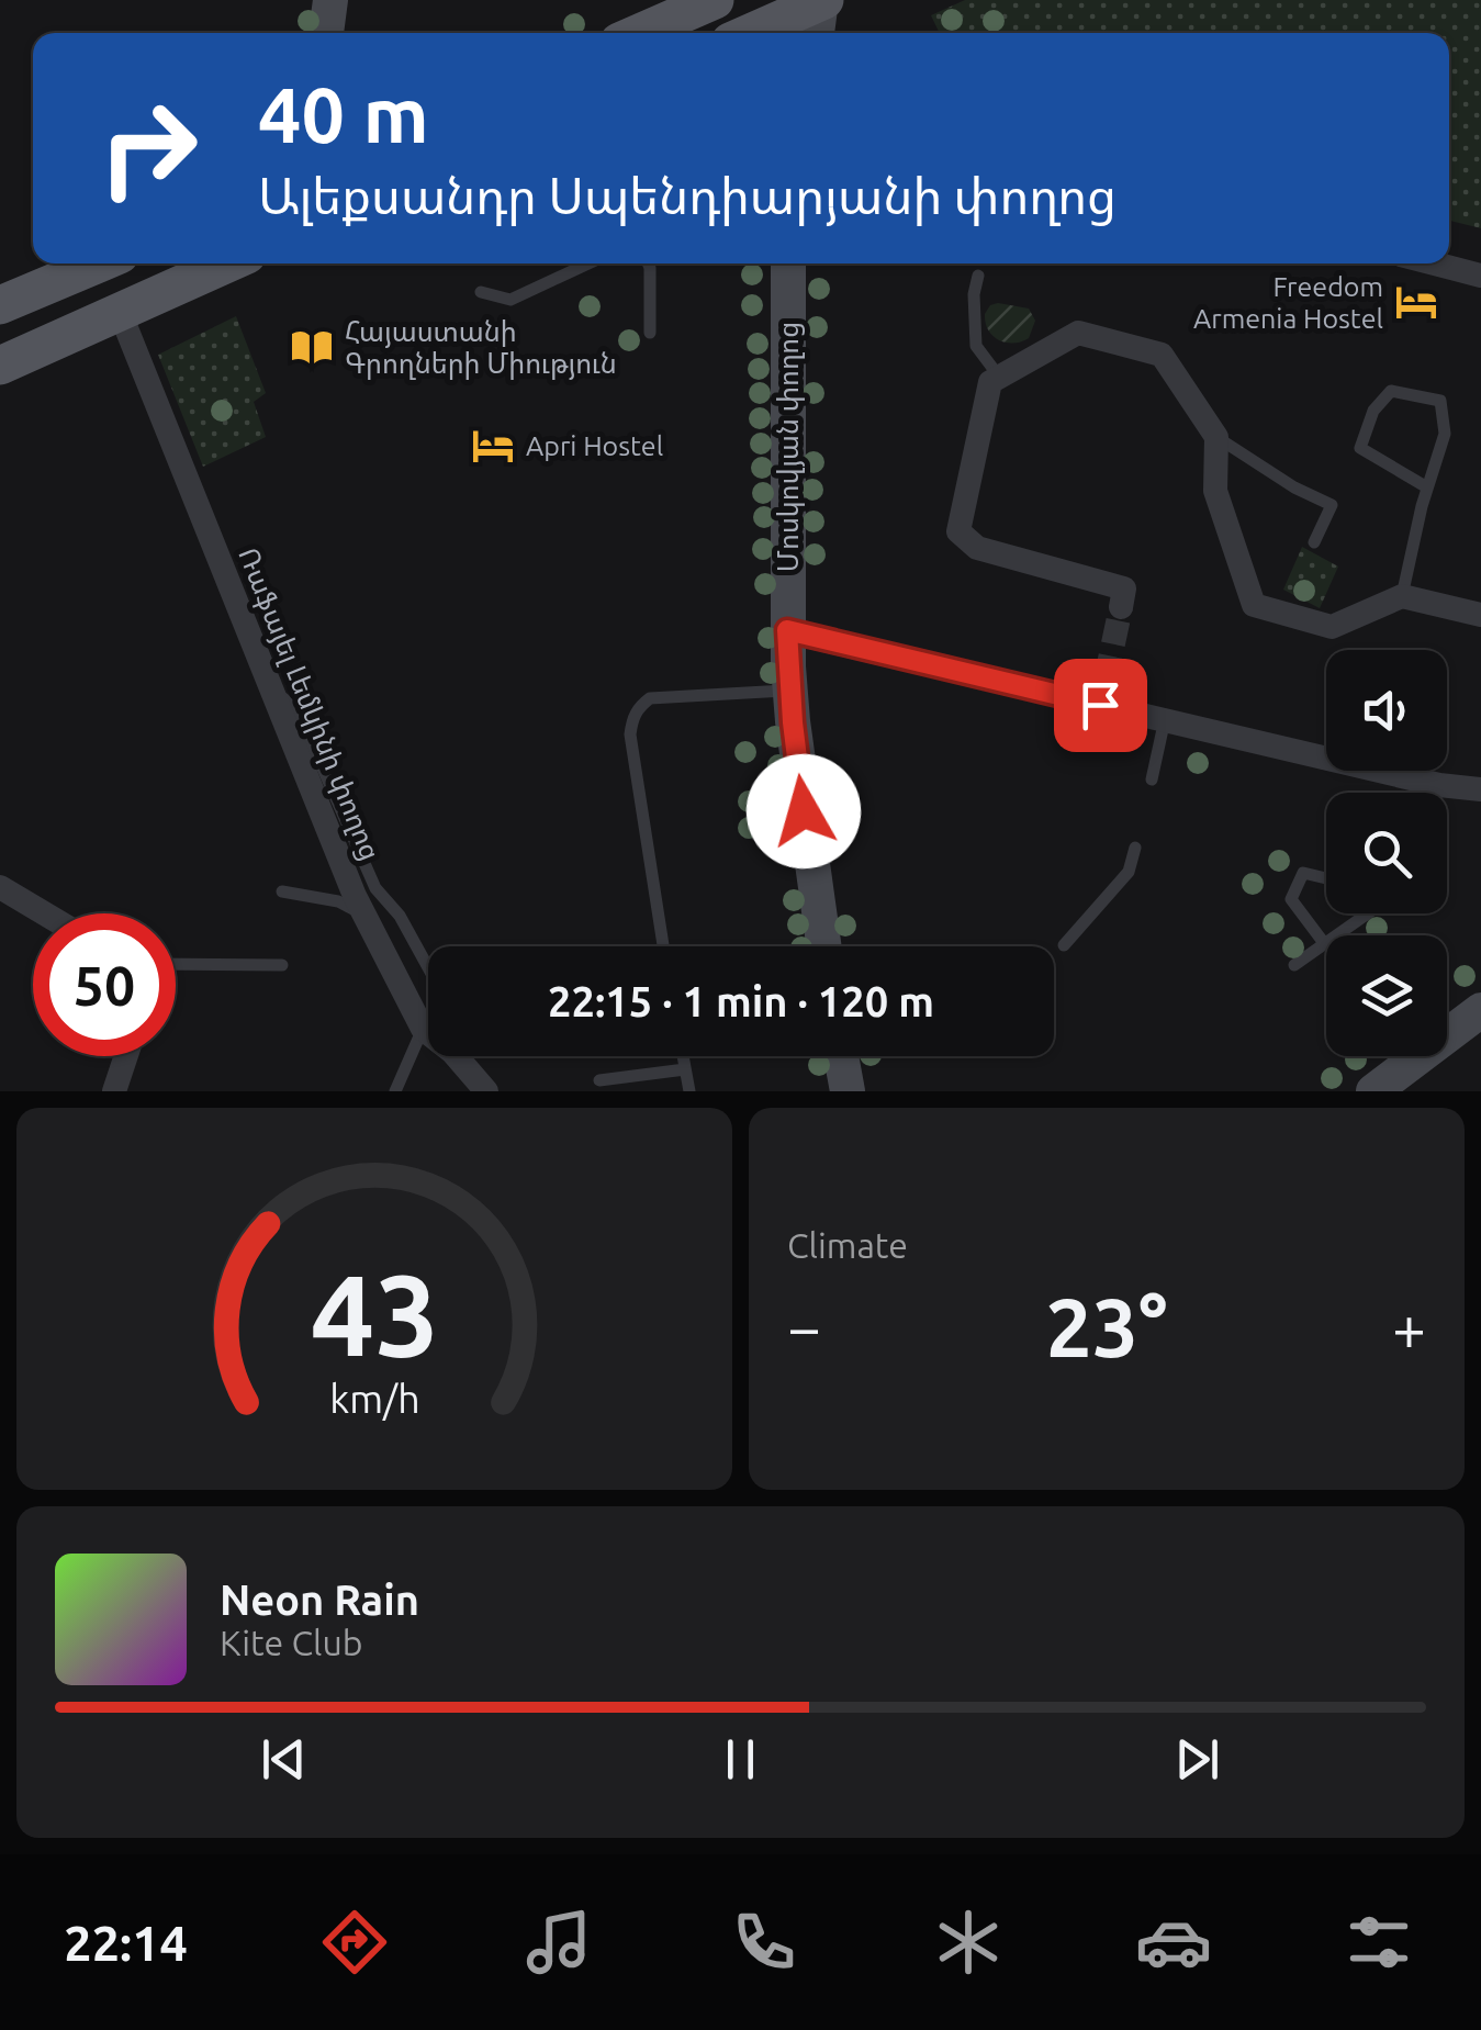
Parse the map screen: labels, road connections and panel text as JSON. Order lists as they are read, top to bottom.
{
  "streets": {
    "main road": ["Մոսկովյան փողոց"],
    "street": ["Ռաֆայել Լեմկինի փողոց"]
  },
  "places": {
    "hotel": ["Freedom Armenia Hostel", "Apri Hostel"],
    "library": ["Հայաստանի Գրողների Միություն"]
  },
  "page": {
    "turn": ["40 m", "Ալեքսանդր Սպենդիարյանի փողոց"],
    "limit": "50",
    "trip": "22:15 · 1 min · 120 m",
    "tile": "Climate",
    "heat": ["−", "23°", "+"],
    "song": ["Neon Rain", "Kite Club"],
    "tabs": "22:14",
    "gauge": ["43", "km/h"]
  }
}
